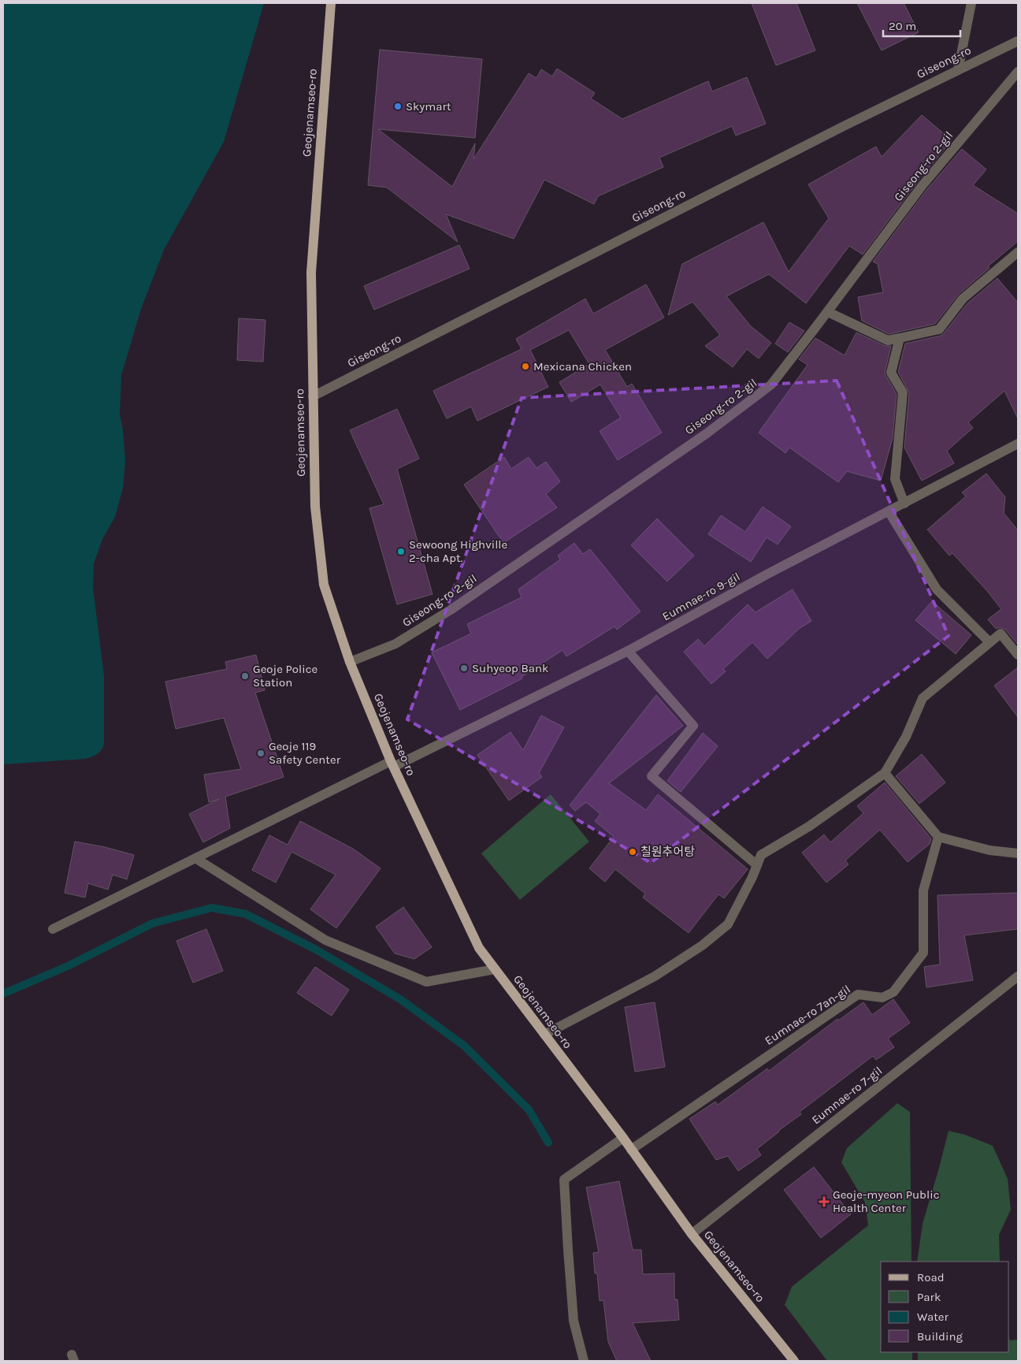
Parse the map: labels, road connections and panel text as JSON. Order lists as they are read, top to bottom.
{
  "streets": {
    "main road": ["Geojenamseo-ro"],
    "street": [
      "Giseong-ro",
      "Giseong-ro 2-gil",
      "Eumnae-ro 9-gil",
      "Eumnae-ro 7an-gil",
      "Eumnae-ro 7-gil"
    ]
  },
  "crossings": [
    ["Giseong-ro", "Geojenamseo-ro"],
    ["Geojenamseo-ro", "Giseong-ro 2-gil"],
    ["Geojenamseo-ro", "Eumnae-ro 9-gil"],
    ["Geojenamseo-ro", "Eumnae-ro 7an-gil"],
    ["Geojenamseo-ro", "Eumnae-ro 7-gil"]
  ],
  "places": {
    "other": [
      "Skymart",
      "Mexicana Chicken",
      "Sewoong Highville 2-cha Apt.",
      "Suhyeop Bank",
      "Geoje Police Station",
      "Geoje 119 Safety Center",
      "칠원추어탕"
    ],
    "health": ["Geoje-myeon Public Health Center"]
  },
  "legend": [
    "Road",
    "Park",
    "Water",
    "Building"
  ],
  "scale_bar": "20 m"
}
